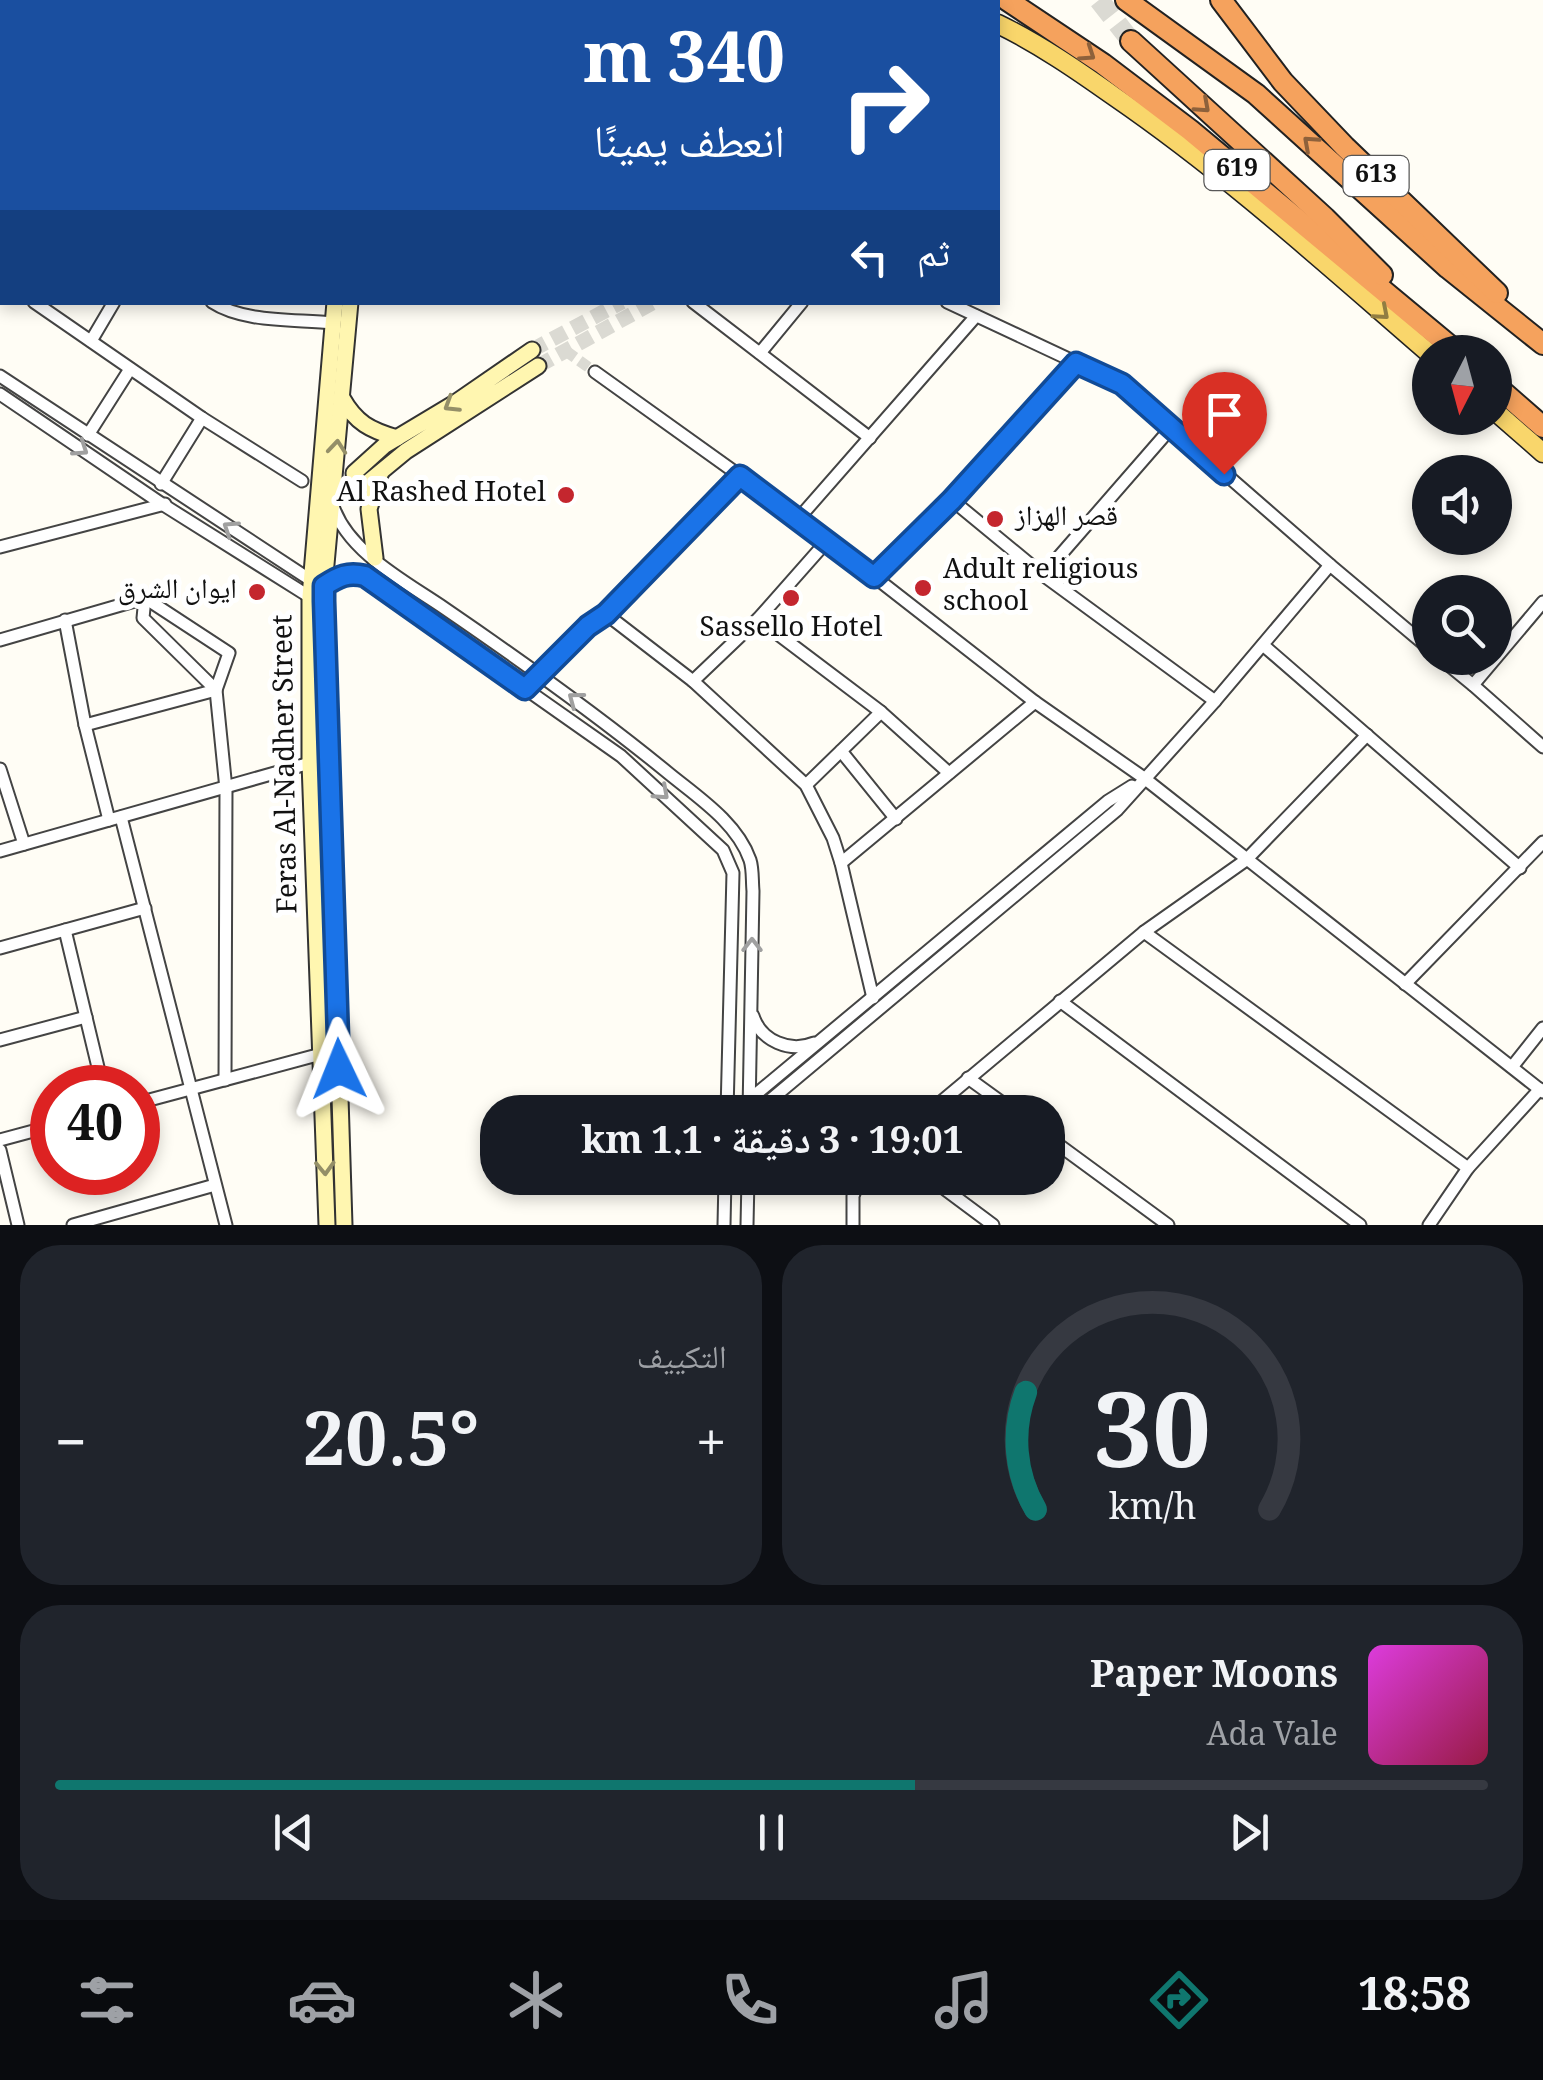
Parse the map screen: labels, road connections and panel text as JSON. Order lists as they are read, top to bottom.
{
  "streets": {
    "highway": ["619", "613"],
    "street": ["Feras Al-Nadher Street"]
  },
  "crossings": [
    ["619", "613"]
  ],
  "places": [
    "Al Rashed Hotel",
    "قصر الهزاز",
    "Adult religious school",
    "ايوان الشرق",
    "Sassello Hotel"
  ],
  "north": "bottom",
  "page": {
    "turn": ["340 m", "انعطف يمينًا"],
    "then": "ثم",
    "limit": "40",
    "trip": "19:01 · 3 دقيقة · 1.1 km",
    "tile": "التكييف",
    "heat": ["−", "20.5°", "+"],
    "song": ["Paper Moons", "Ada Vale"],
    "tabs": "18:58",
    "gauge": ["30", "km/h"]
  }
}
